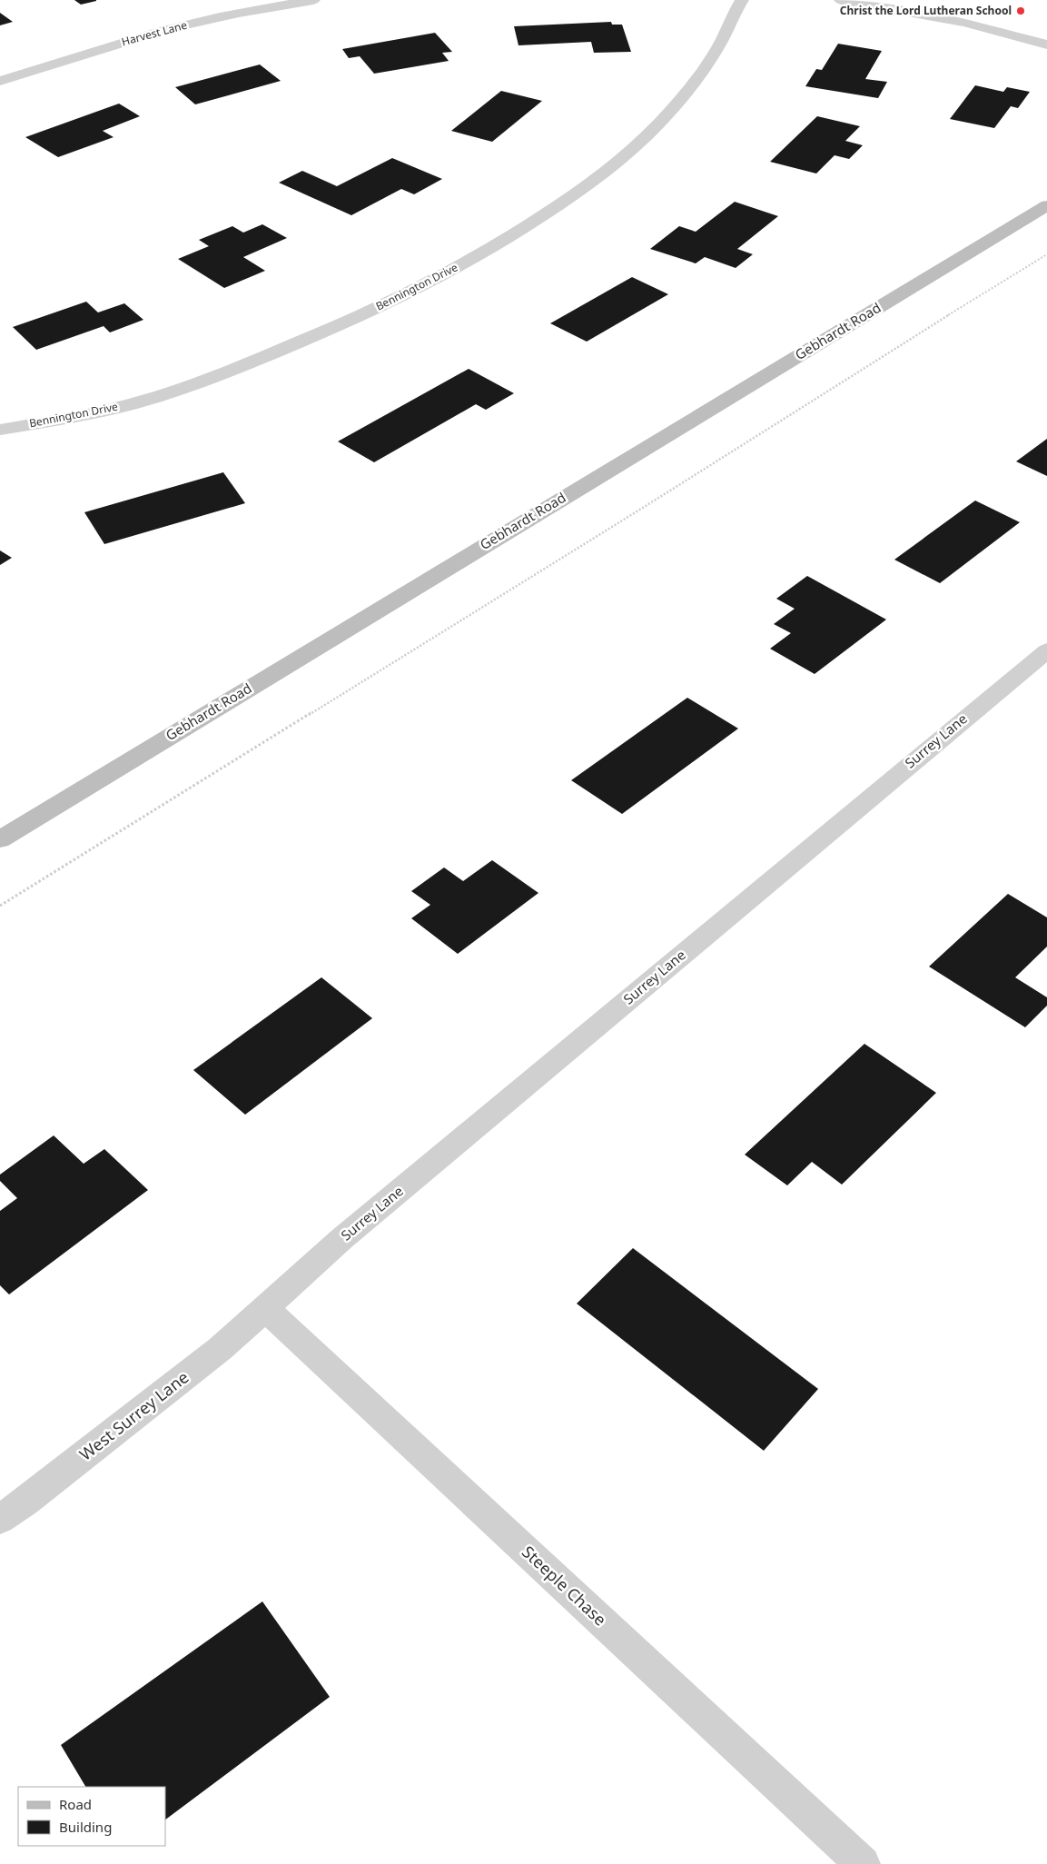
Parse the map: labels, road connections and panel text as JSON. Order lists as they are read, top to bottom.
{
  "streets": {
    "street": [
      "Harvest Lane",
      "Bennington Drive",
      "Gebhardt Road",
      "Surrey Lane",
      "West Surrey Lane",
      "Steeple Chase"
    ]
  },
  "crossings": [
    ["Surrey Lane", "West Surrey Lane"],
    ["Surrey Lane", "Steeple Chase"],
    ["West Surrey Lane", "Steeple Chase"]
  ],
  "places": ["Christ the Lord Lutheran School"],
  "legend": ["Road", "Building"]
}
